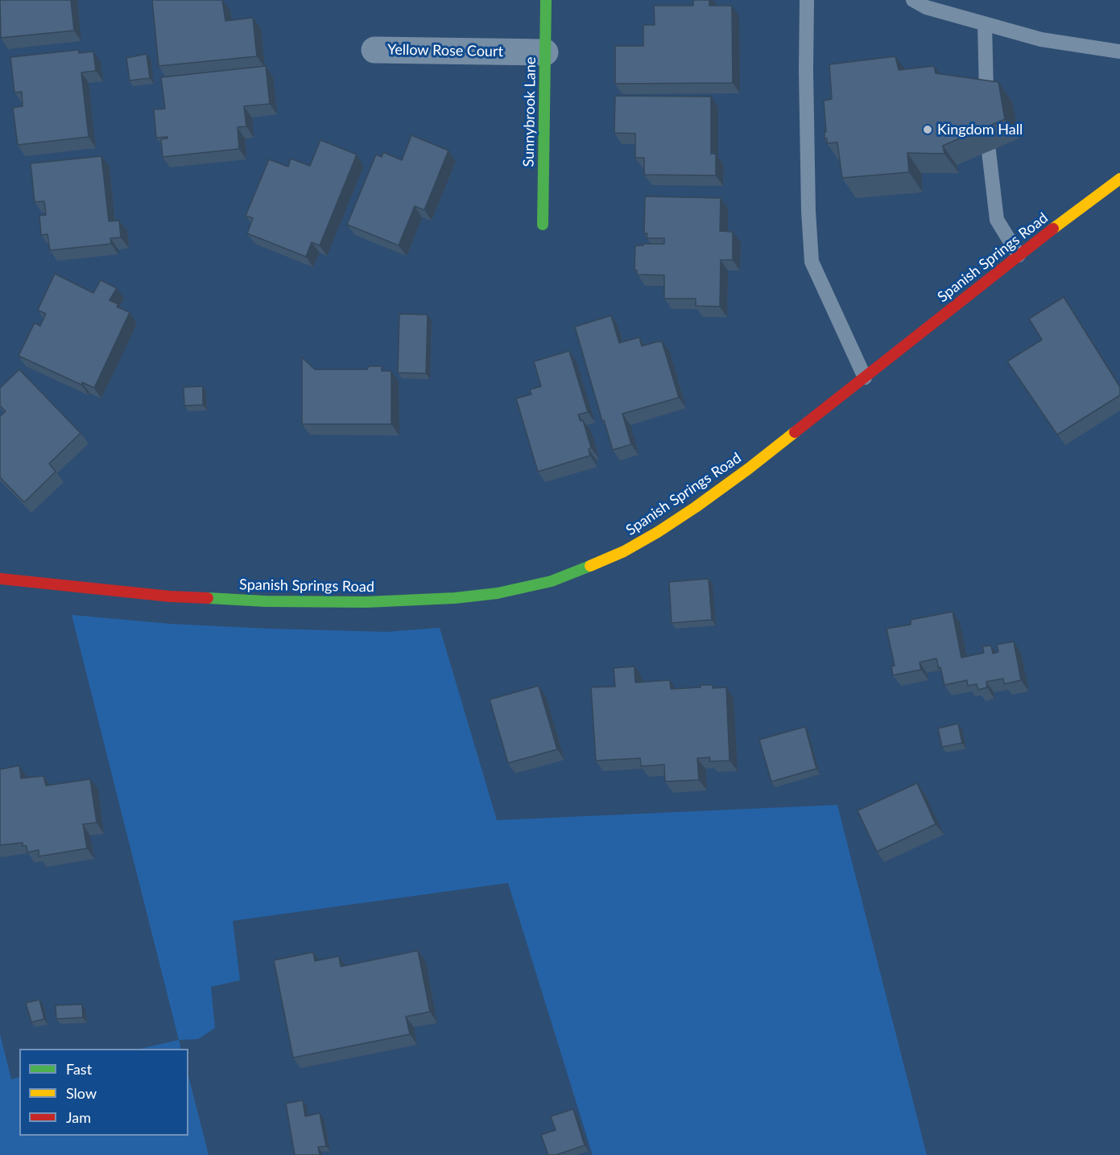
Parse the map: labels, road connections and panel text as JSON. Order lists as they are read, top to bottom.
{
  "streets": {
    "street": ["Yellow Rose Court", "Sunnybrook Lane", "Spanish Springs Road"]
  },
  "crossings": [
    ["Yellow Rose Court", "Sunnybrook Lane"]
  ],
  "places": ["Kingdom Hall"],
  "legend": ["Fast", "Slow", "Jam"]
}
